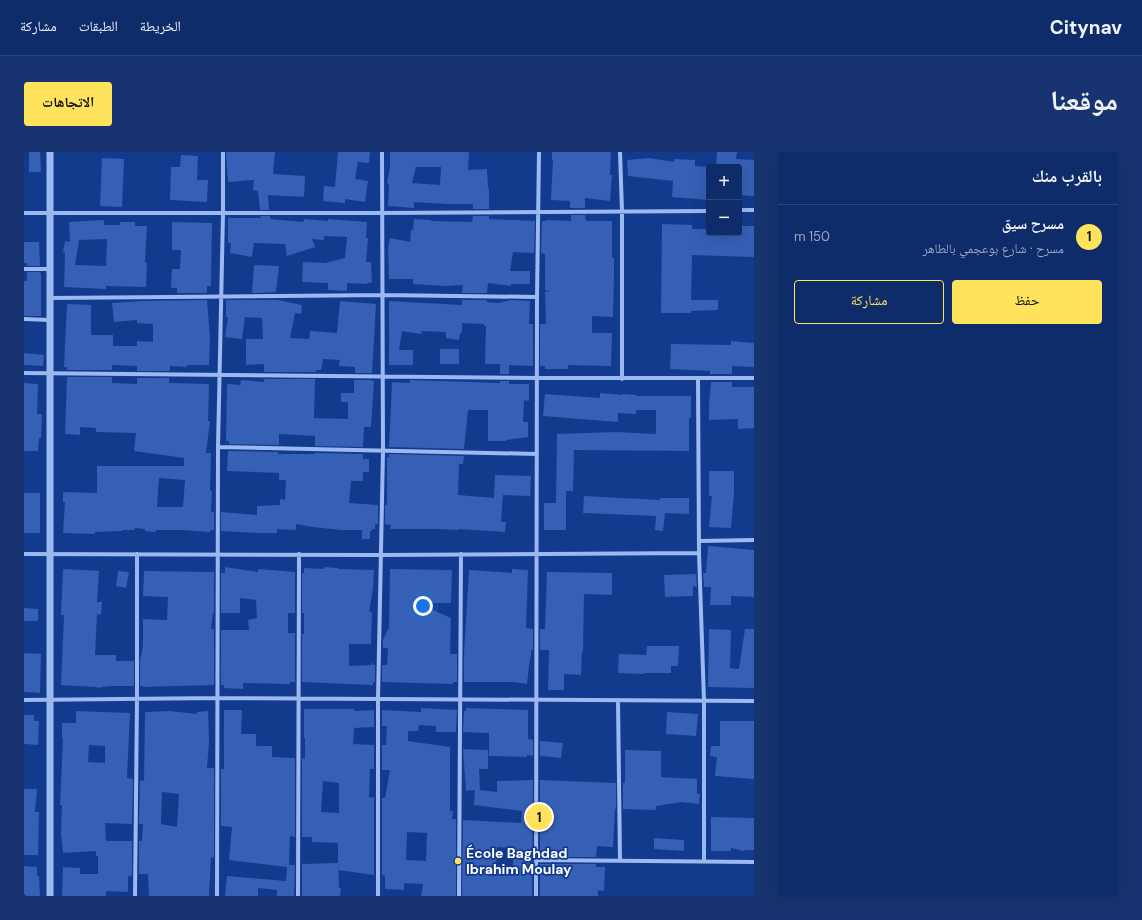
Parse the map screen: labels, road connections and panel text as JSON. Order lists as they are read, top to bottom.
{
  "places": ["École Baghdad Ibrahim Moulay"],
  "page": {
    "header": "Citynav",
    "nav": ["الخريطة", "الطبقات", "مشاركة"],
    "title": "موقعنا",
    "buttons": [
      "الاتجاهات",
      ["حفظ", "مشاركة"]
    ],
    "heading": "بالقرب منك",
    "map_buttons": ["+", "−"],
    "list": [
      {
        "mark": "1",
        "name": "مسرح سيق",
        "note": "مسرح · شارع بوعجمي بالطاهر",
        "value": "150 m"
      }
    ],
    "pins": "1"
  }
}
